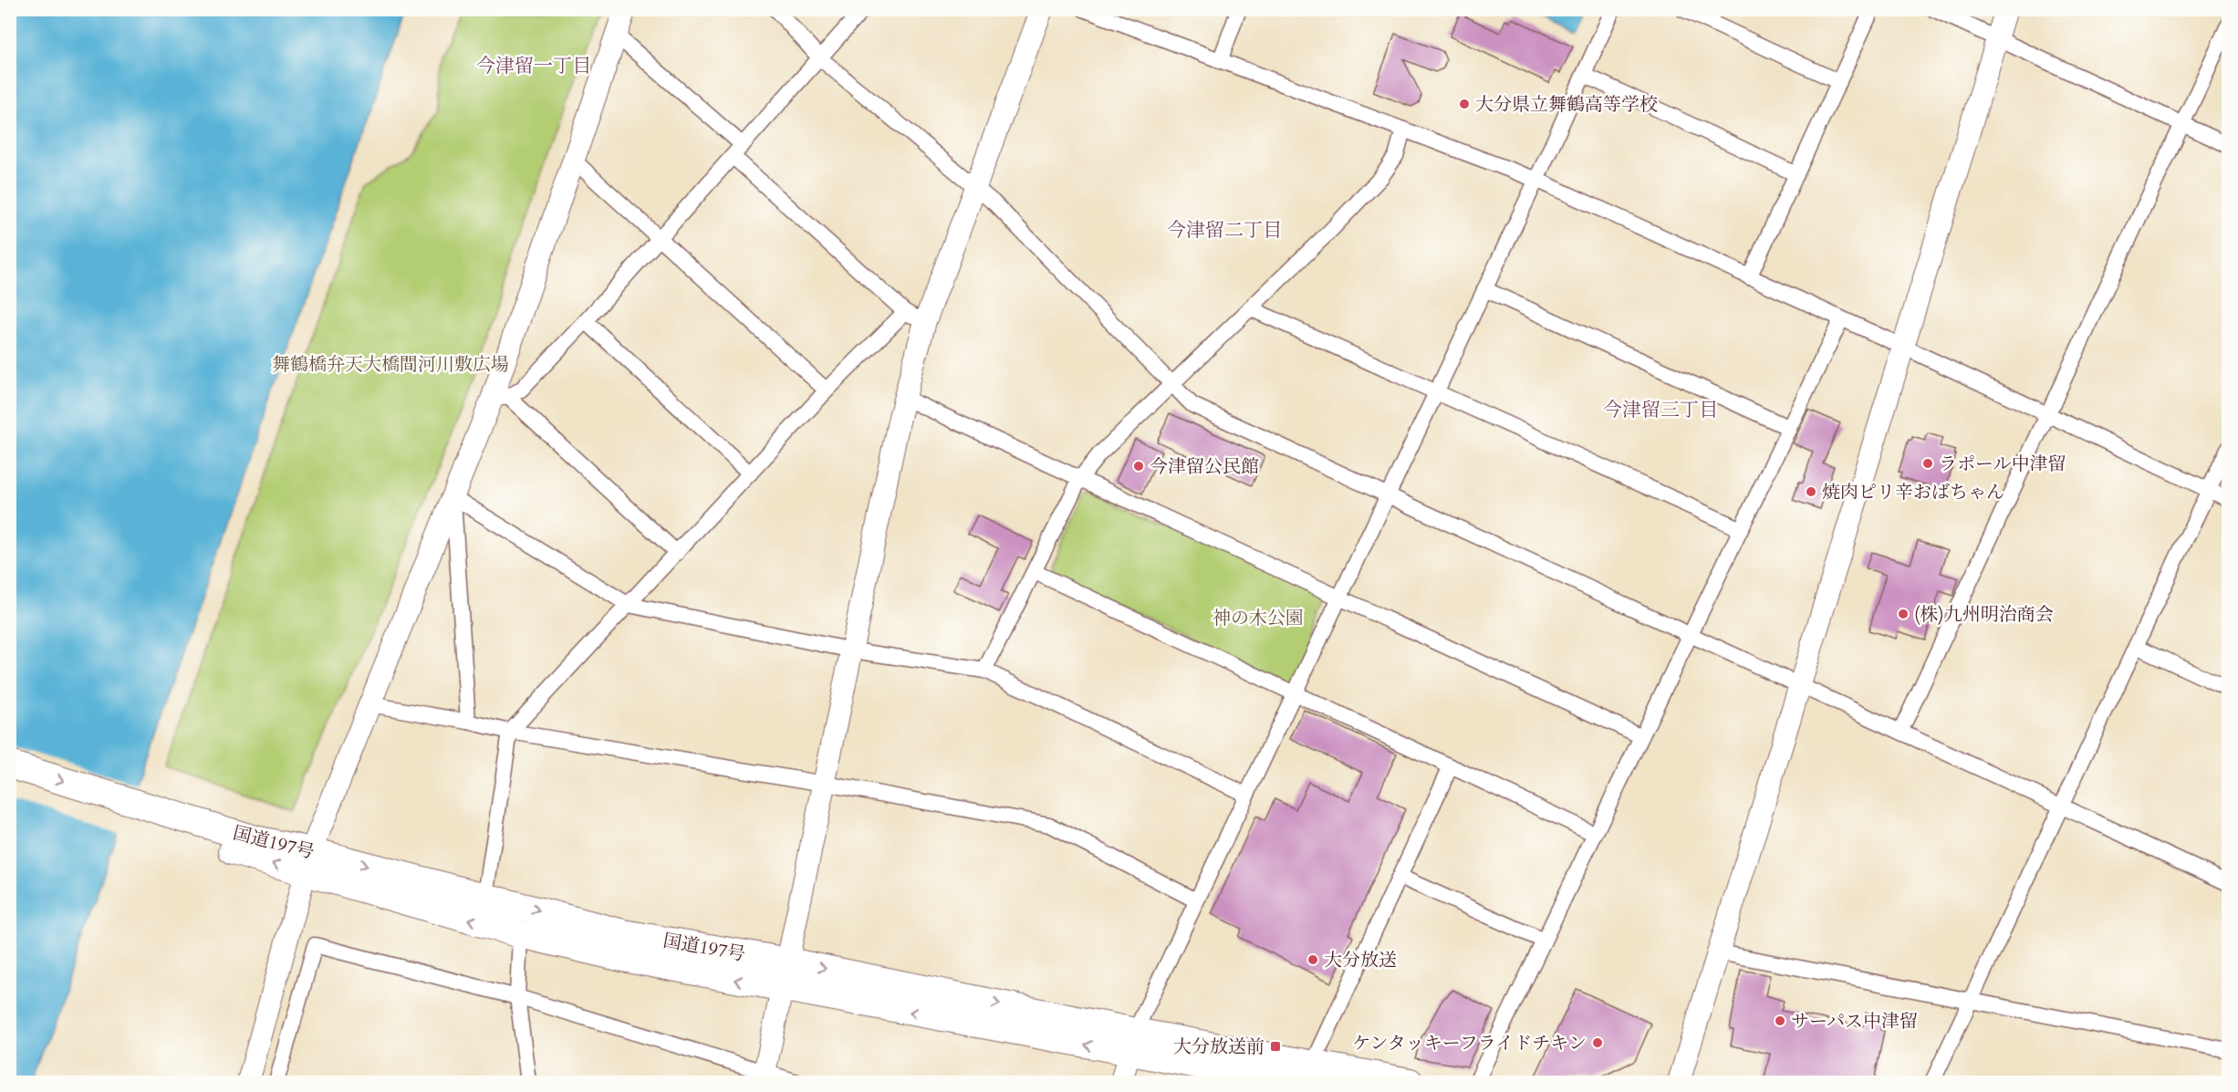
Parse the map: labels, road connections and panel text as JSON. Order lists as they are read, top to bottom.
{
  "streets": {
    "highway": ["国道197号"]
  },
  "districts": ["今津留一丁目", "今津留二丁目", "今津留三丁目"],
  "parks": ["舞鶴橋弁天大橋間河川敷広場", "神の木公園"],
  "places": {
    "other": [
      "大分県立舞鶴高等学校",
      "ラポール中津留",
      "今津留公民館",
      "焼肉ピリ辛おばちゃん",
      "(株)九州明治商会",
      "大分放送",
      "サーパス中津留",
      "ケンタッキーフライドチキン"
    ],
    "transit": ["大分放送前"]
  }
}
